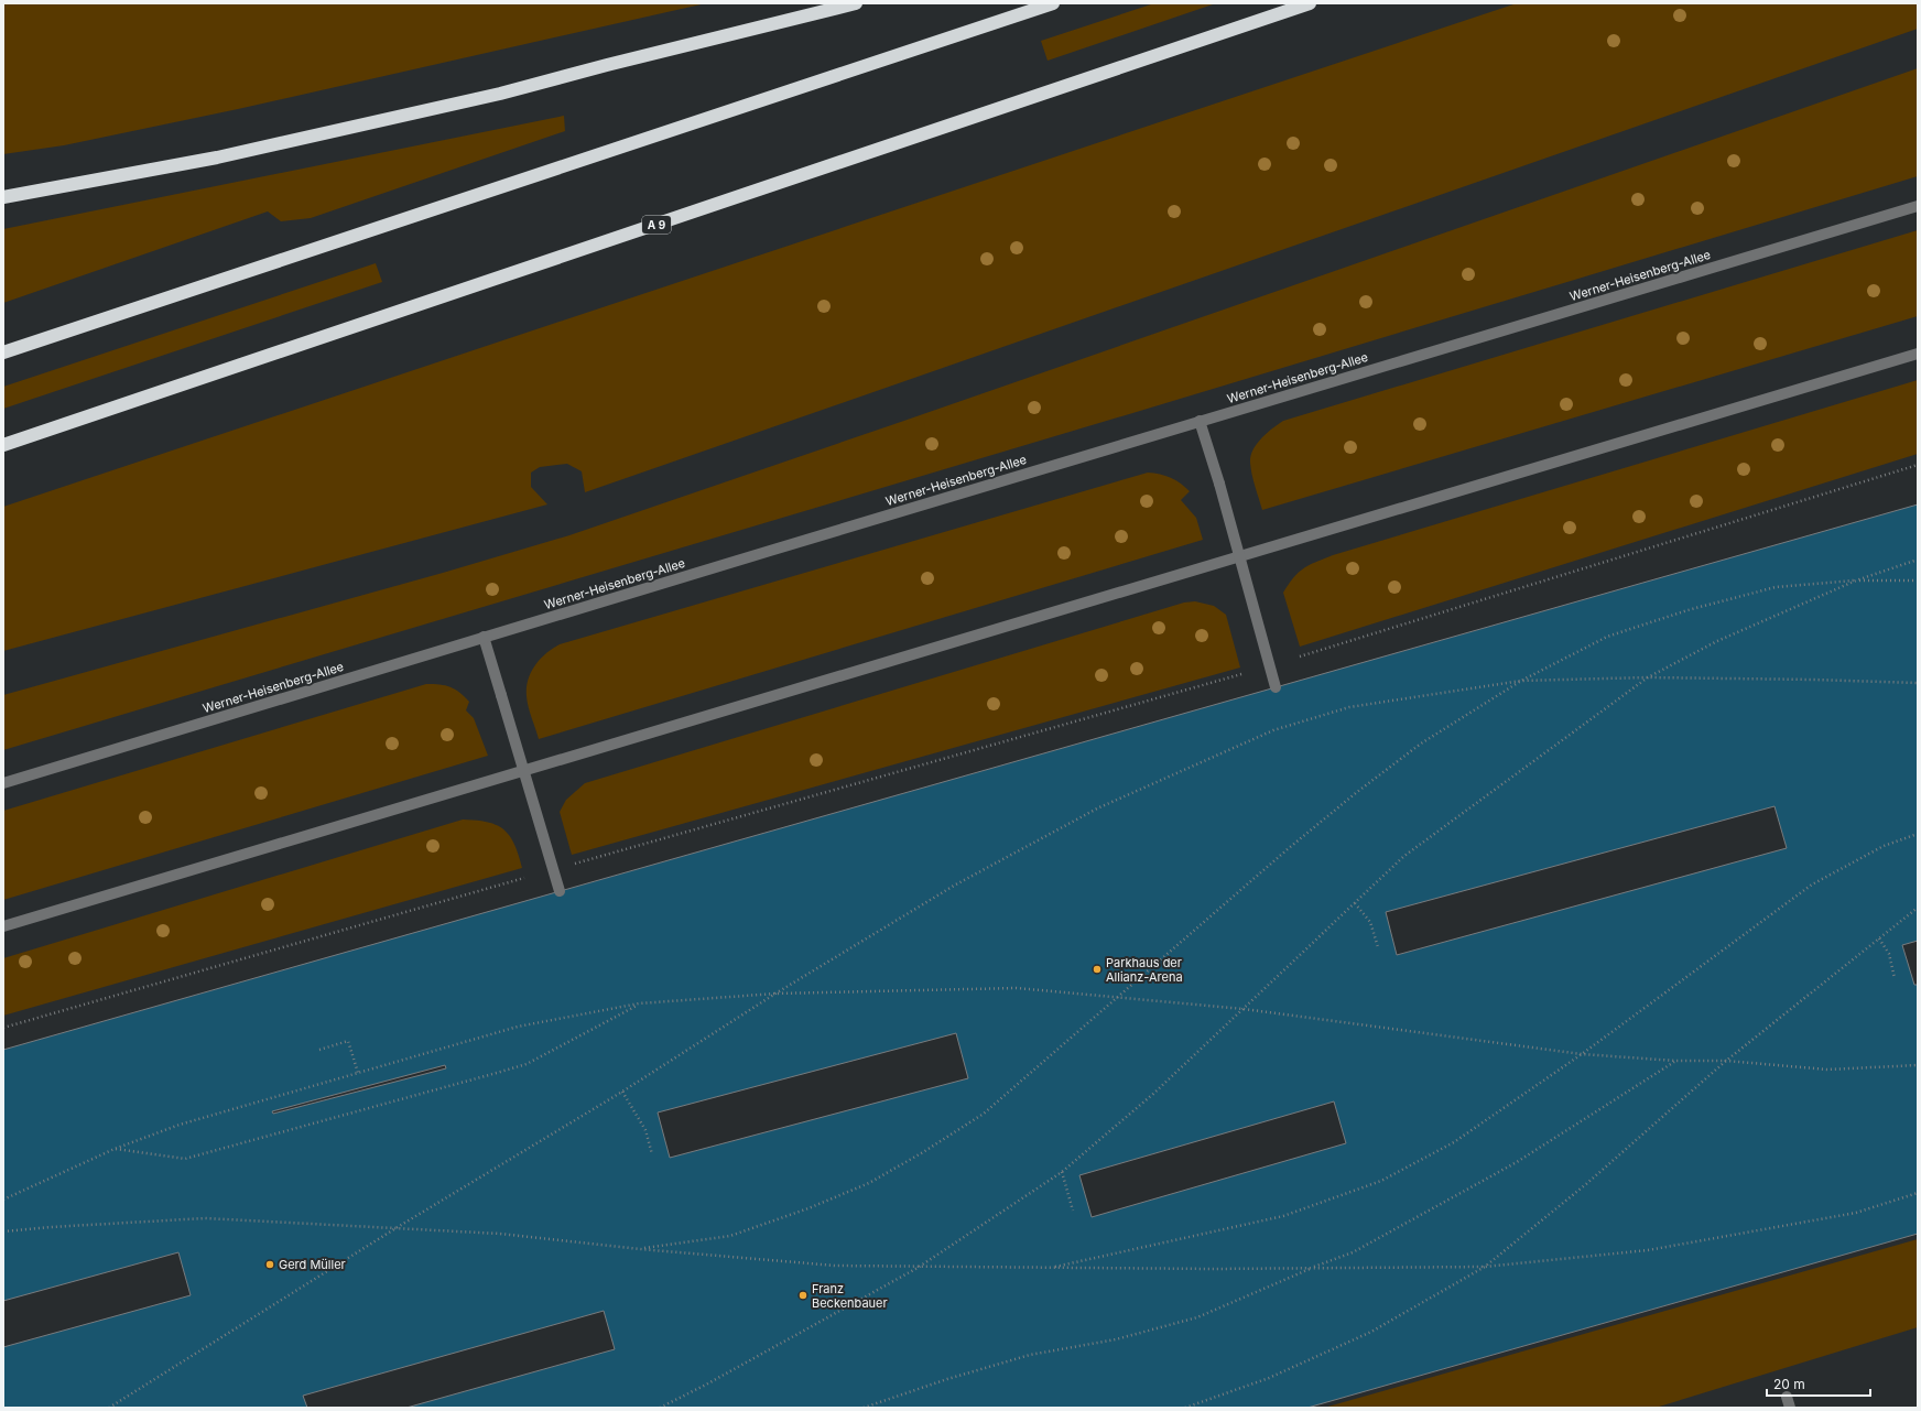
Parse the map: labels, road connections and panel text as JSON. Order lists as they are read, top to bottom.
{
  "streets": {
    "highway": ["A 9"],
    "street": ["Werner-Heisenberg-Allee"]
  },
  "places": ["Parkhaus der Allianz-Arena", "Gerd Müller", "Franz Beckenbauer"],
  "scale_bar": "20 m"
}
